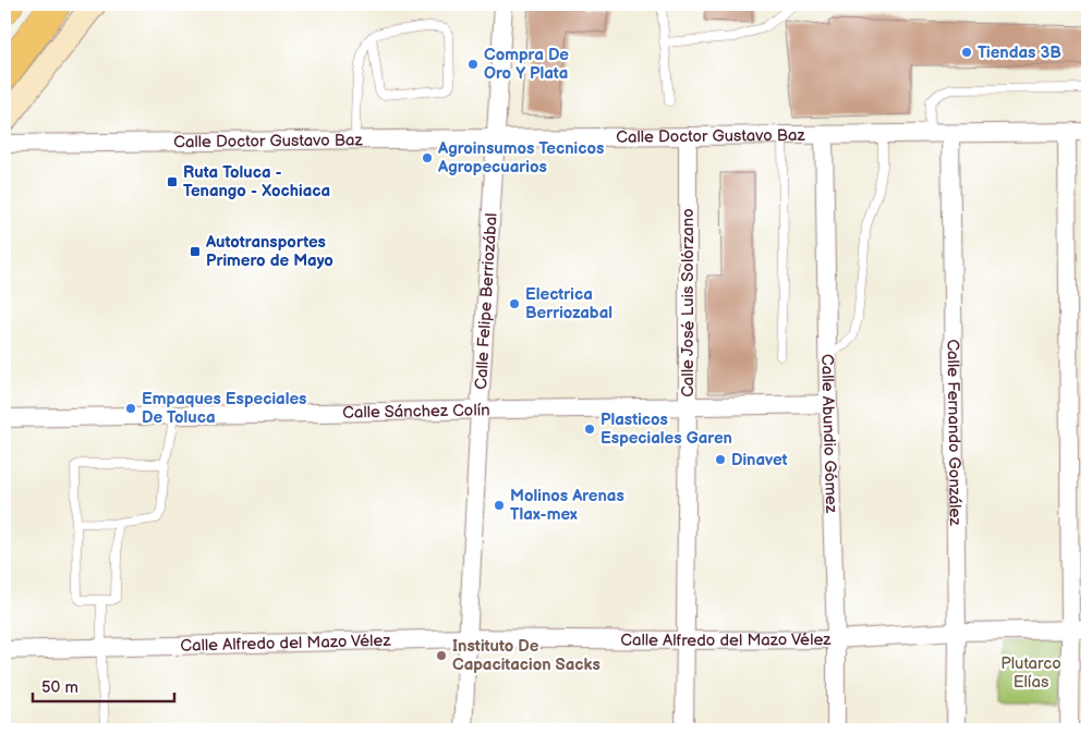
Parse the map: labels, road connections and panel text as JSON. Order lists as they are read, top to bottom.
{
  "streets": {
    "street": [
      "Calle Doctor Gustavo Baz",
      "Calle Felipe Berriozábal",
      "Calle José Luis Solórzano",
      "Calle Sánchez Colín",
      "Calle Abundio Gómez",
      "Calle Fernando González",
      "Calle Alfredo del Mazo Vélez"
    ]
  },
  "crossings": [
    ["Calle Doctor Gustavo Baz", "Calle Felipe Berriozábal"],
    ["Calle Doctor Gustavo Baz", "Calle José Luis Solórzano"],
    ["Calle Doctor Gustavo Baz", "Calle Abundio Gómez"],
    ["Calle Doctor Gustavo Baz", "Calle Fernando González"],
    ["Calle Felipe Berriozábal", "Calle Sánchez Colín"],
    ["Calle Felipe Berriozábal", "Calle Alfredo del Mazo Vélez"],
    ["Calle José Luis Solórzano", "Calle Sánchez Colín"],
    ["Calle José Luis Solórzano", "Calle Alfredo del Mazo Vélez"],
    ["Calle Sánchez Colín", "Calle Abundio Gómez"],
    ["Calle Abundio Gómez", "Calle Alfredo del Mazo Vélez"],
    ["Calle Fernando González", "Calle Alfredo del Mazo Vélez"]
  ],
  "parks": ["Plutarco Elías"],
  "places": {
    "other": [
      "Tiendas 3B",
      "Compra De Oro Y Plata",
      "Agroinsumos Tecnicos Agropecuarios",
      "Electrica Berriozabal",
      "Empaques Especiales De Toluca",
      "Plasticos Especiales Garen",
      "Dinavet",
      "Molinos Arenas Tlax-mex",
      "Instituto De Capacitacion Sacks"
    ],
    "transit": ["Ruta Toluca - Tenango - Xochiaca", "Autotransportes Primero de Mayo"]
  },
  "scale_bar": "50 m"
}
